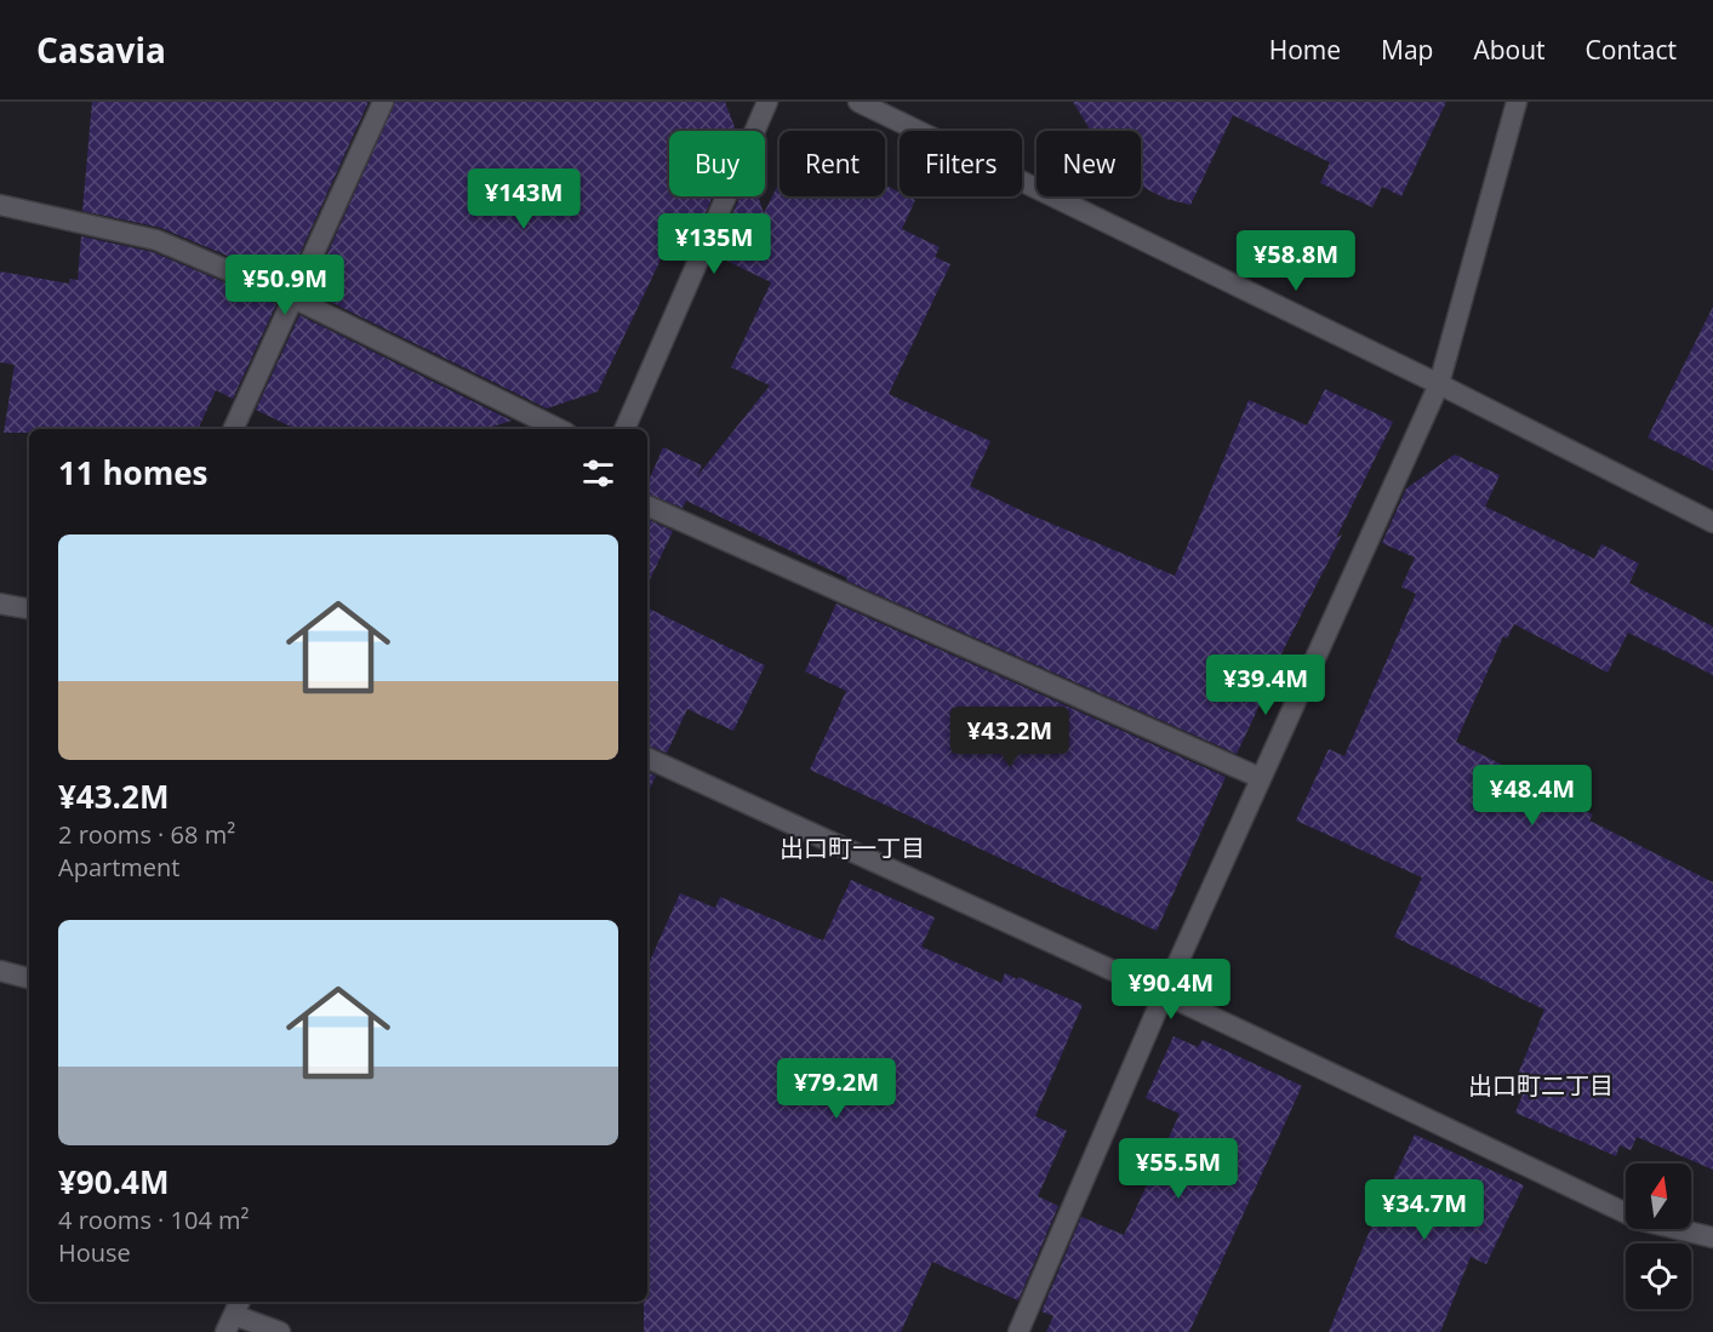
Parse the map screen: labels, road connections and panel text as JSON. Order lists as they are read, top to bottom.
{
  "districts": ["出口町一丁目", "出口町二丁目"],
  "north": "top",
  "page": {
    "header": "Casavia",
    "nav": [
      "Home",
      "Map",
      "About",
      "Contact"
    ],
    "chip": [
      "Buy",
      "Rent",
      "Filters",
      "New"
    ],
    "price": [
      "¥143M",
      "¥135M",
      "¥58.8M",
      "¥50.9M",
      "¥39.4M",
      "¥43.2M",
      "¥48.4M",
      "¥90.4M",
      "¥79.2M",
      "¥55.5M",
      "¥34.7M"
    ],
    "heading": "11 homes",
    "list": [
      {
        "name": "¥43.2M",
        "note": "2 rooms · 68 m² · Apartment"
      },
      {
        "name": "¥90.4M",
        "note": "4 rooms · 104 m² · House"
      }
    ]
  }
}
